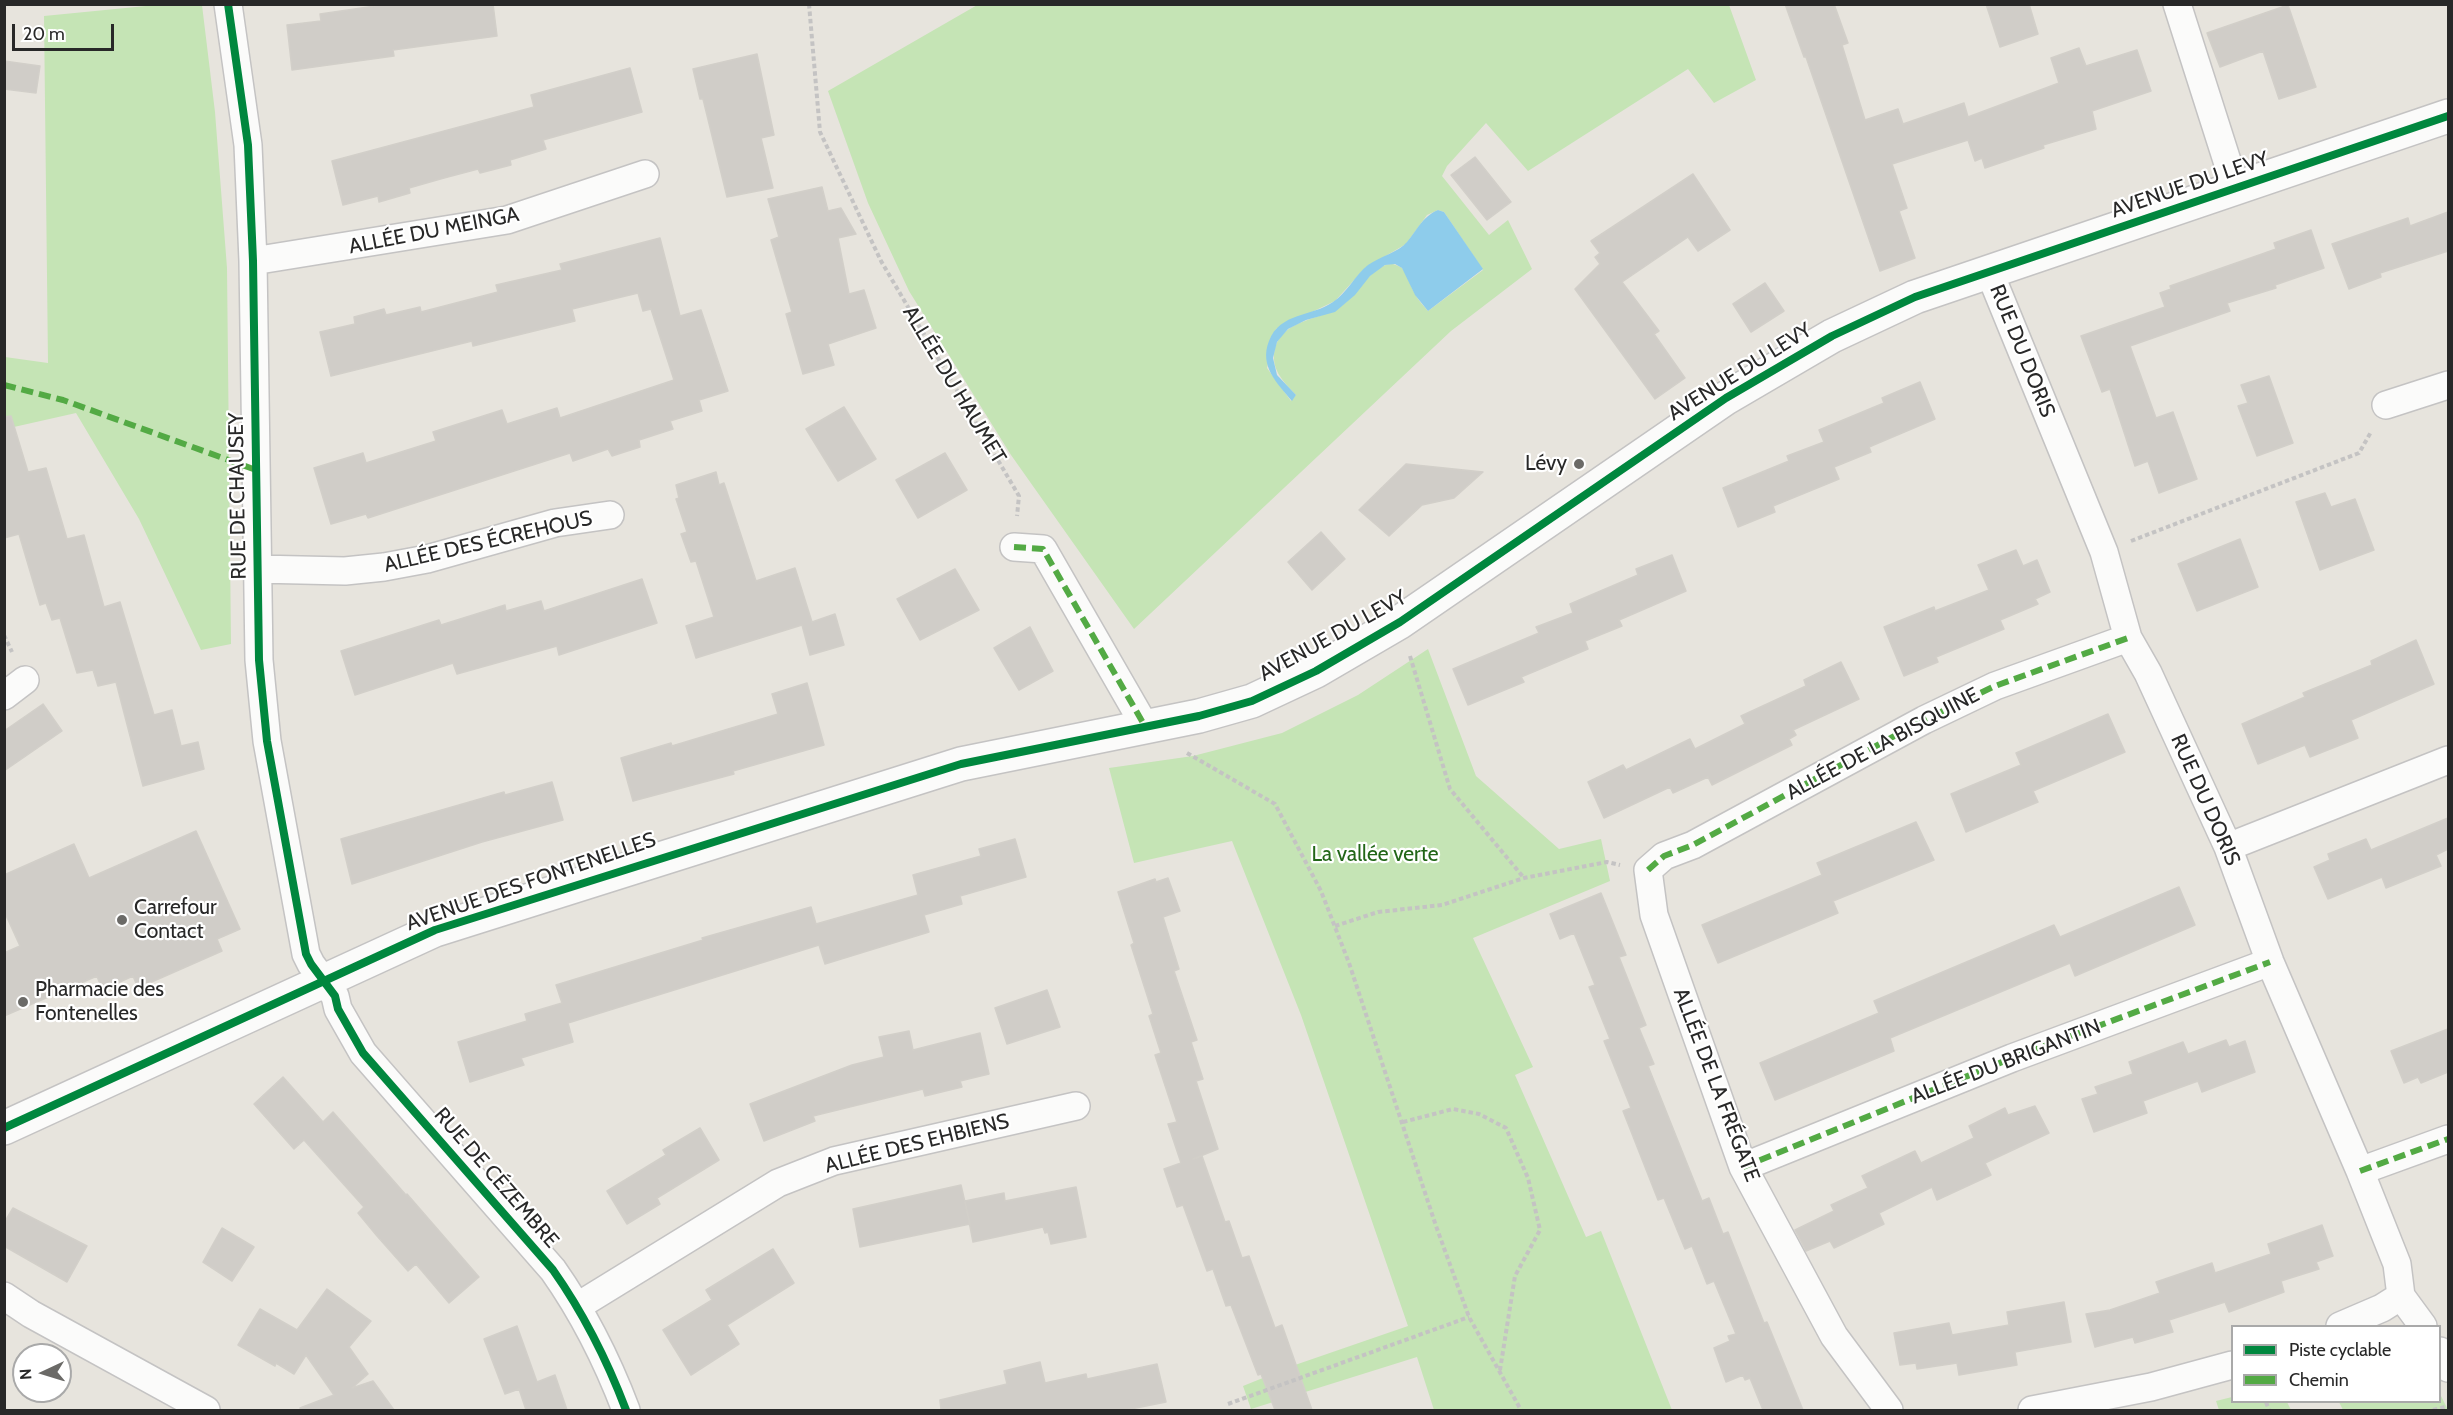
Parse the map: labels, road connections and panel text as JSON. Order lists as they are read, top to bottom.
{
  "streets": {
    "street": [
      "AVENUE DU LEVY",
      "ALLÉE DU MEINGA",
      "RUE DU DORIS",
      "RUE DE CHAUSEY",
      "ALLÉE DES ÉCREHOUS",
      "ALLÉE DE LA BISQUINE",
      "AVENUE DES FONTENELLES",
      "ALLÉE DU BRIGANTIN",
      "ALLÉE DE LA FRÉGATE",
      "ALLÉE DES EHBIENS",
      "RUE DE CÉZEMBRE"
    ],
    "path": ["ALLÉE DU HAUMET"]
  },
  "crossings": [
    ["AVENUE DU LEVY", "RUE DU DORIS"],
    ["AVENUE DU LEVY", "AVENUE DES FONTENELLES"],
    ["ALLÉE DU MEINGA", "RUE DE CHAUSEY"],
    ["RUE DU DORIS", "ALLÉE DE LA BISQUINE"],
    ["RUE DU DORIS", "ALLÉE DU BRIGANTIN"],
    ["RUE DE CHAUSEY", "ALLÉE DES ÉCREHOUS"],
    ["RUE DE CHAUSEY", "AVENUE DES FONTENELLES"],
    ["RUE DE CHAUSEY", "RUE DE CÉZEMBRE"],
    ["ALLÉE DE LA BISQUINE", "ALLÉE DE LA FRÉGATE"],
    ["AVENUE DES FONTENELLES", "RUE DE CÉZEMBRE"],
    ["ALLÉE DU BRIGANTIN", "ALLÉE DE LA FRÉGATE"],
    ["ALLÉE DES EHBIENS", "RUE DE CÉZEMBRE"]
  ],
  "parks": ["La vallée verte"],
  "places": ["Lévy", "Carrefour Contact", "Pharmacie des Fontenelles"],
  "legend": ["Piste cyclable", "Chemin"],
  "scale_bar": "20 m",
  "north": "left"
}
